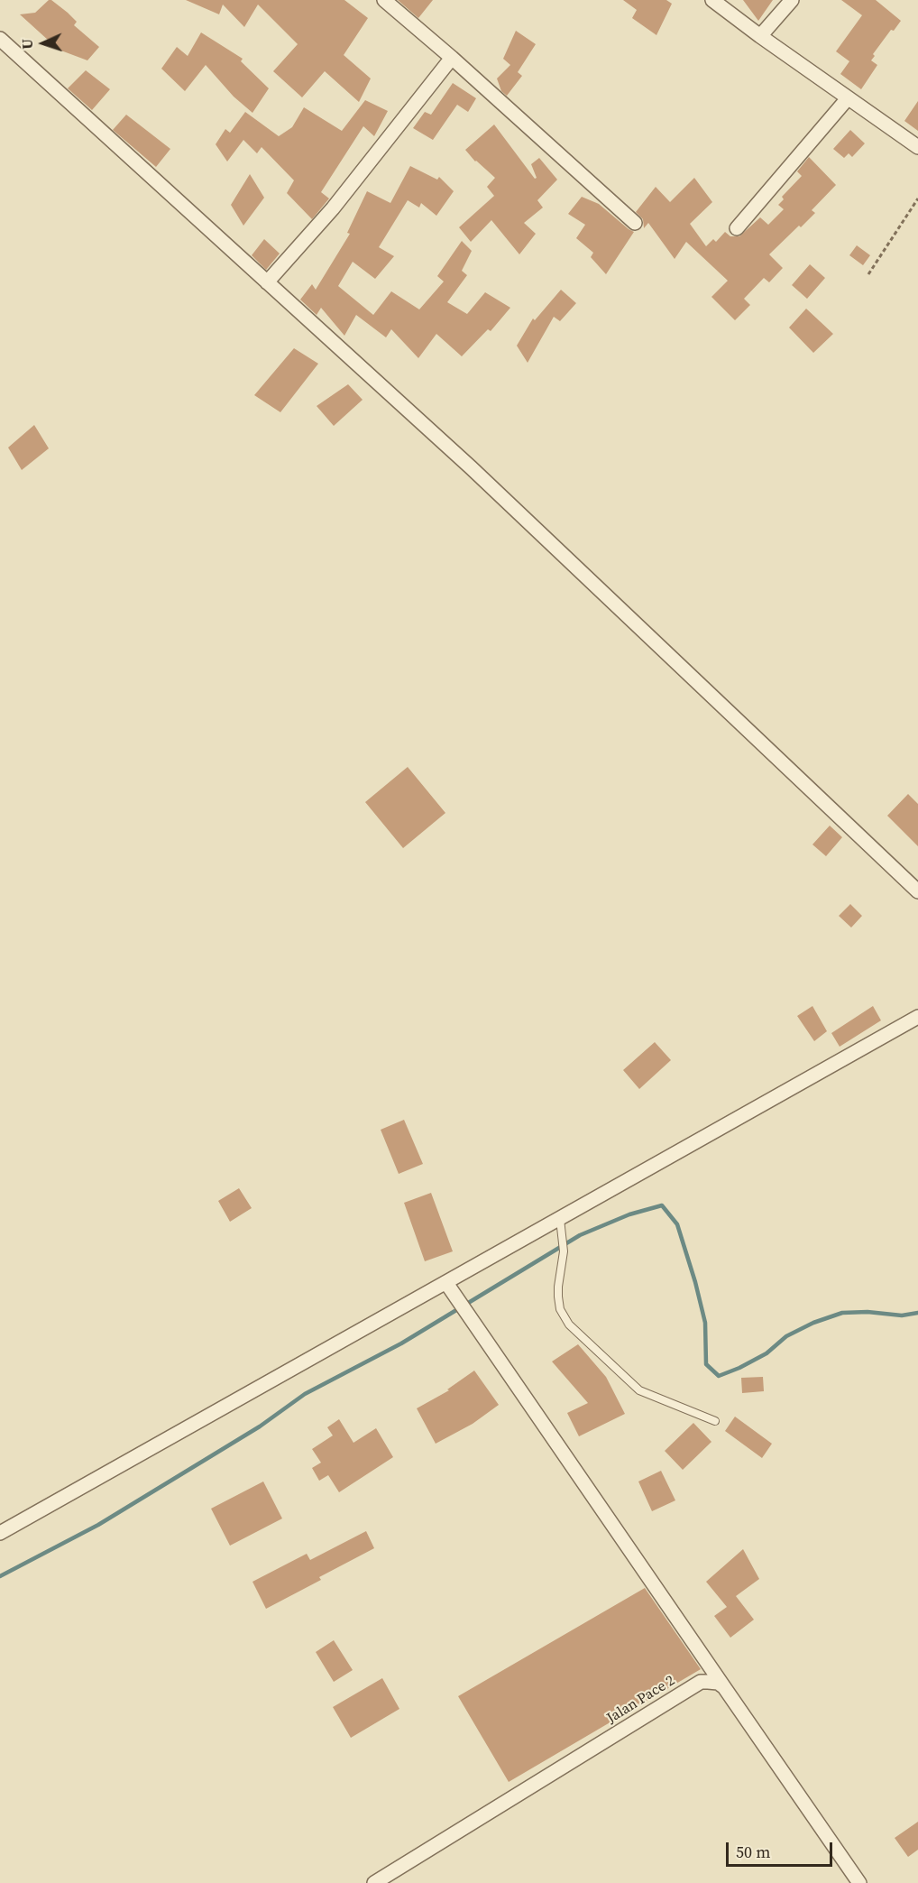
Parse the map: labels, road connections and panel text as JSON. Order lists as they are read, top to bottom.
{
  "streets": {
    "street": ["Jalan Pace 2"]
  },
  "scale_bar": "50 m",
  "north": "left"
}
